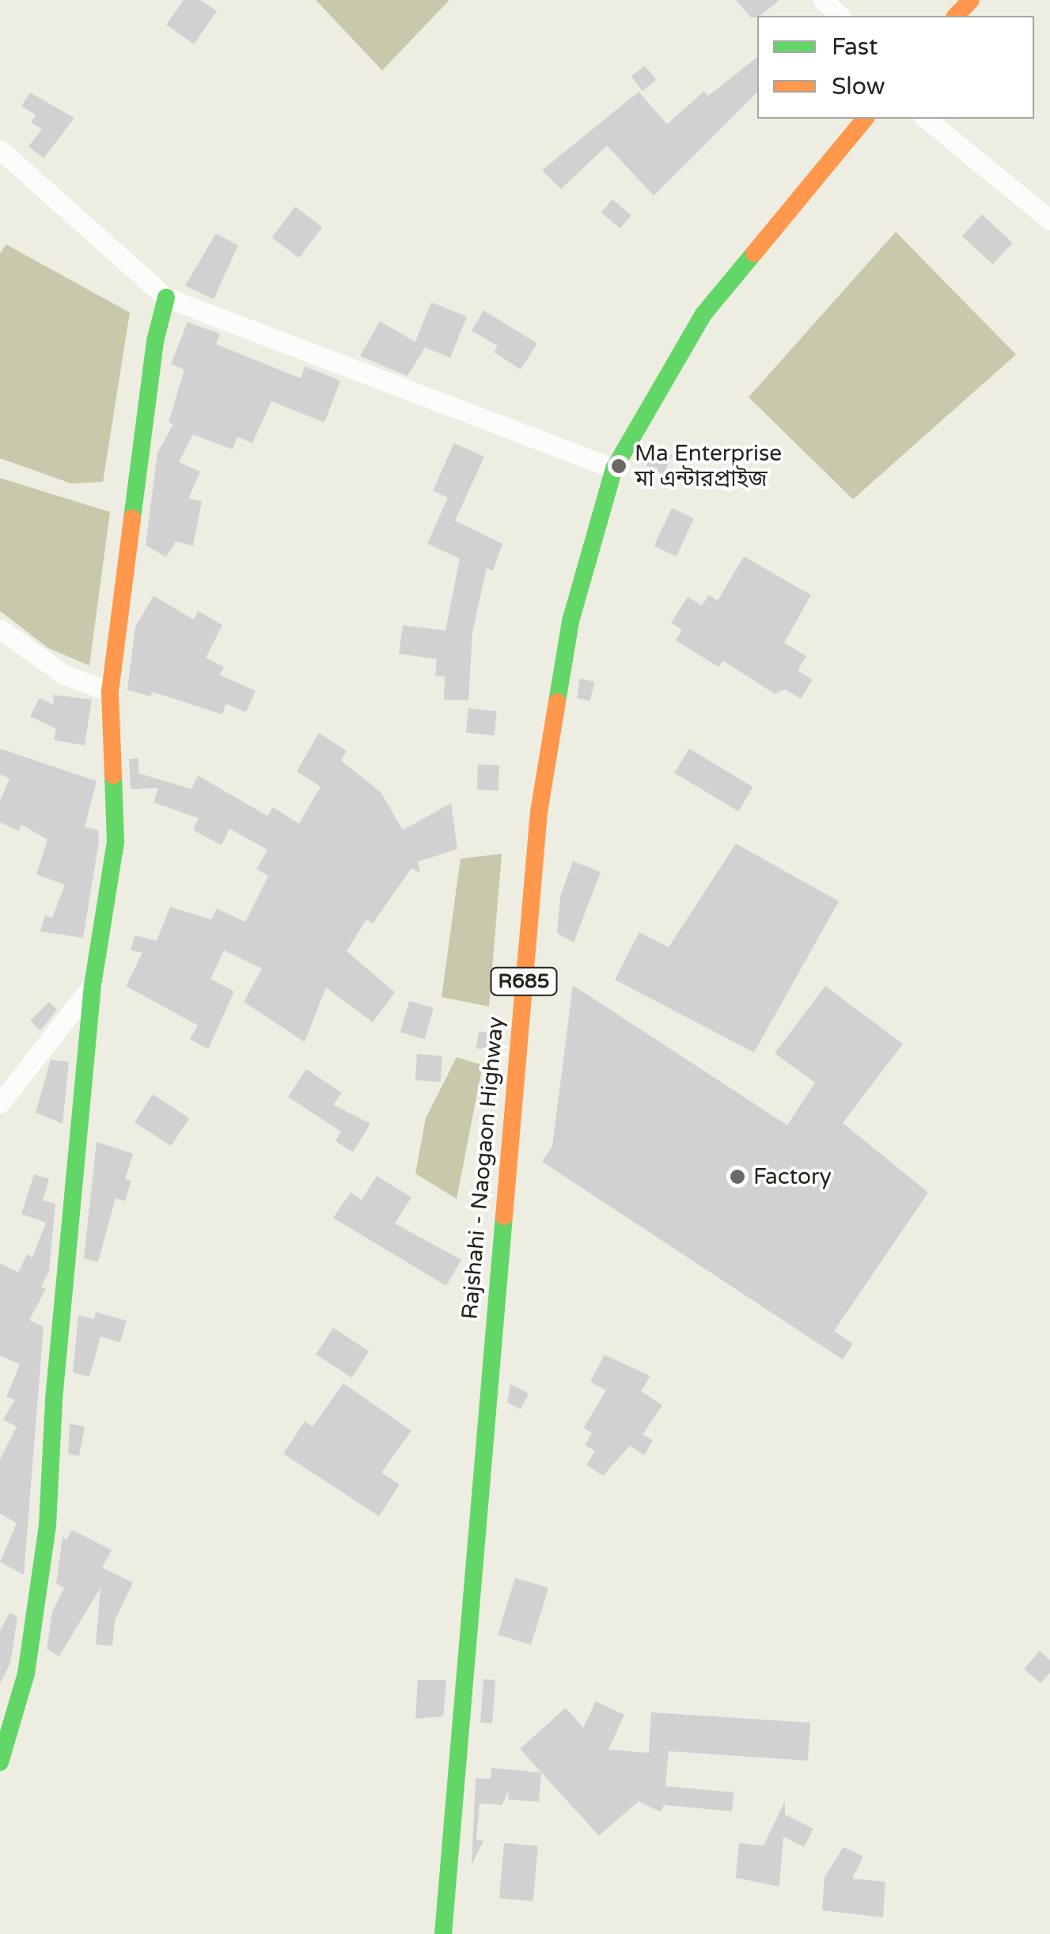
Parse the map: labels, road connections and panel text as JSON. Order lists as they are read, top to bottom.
{
  "streets": {
    "main road": ["R685", "Rajshahi - Naogaon Highway"]
  },
  "places": ["Ma Enterprise মা এন্টারপ্রাইজ", "Factory"],
  "legend": ["Fast", "Slow"]
}
